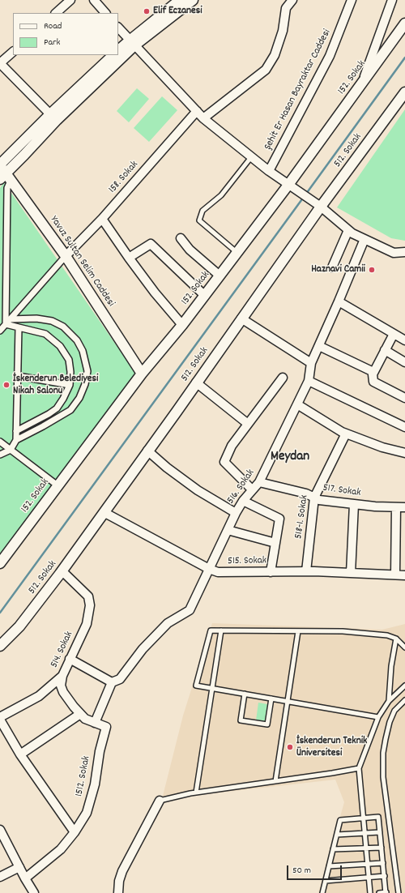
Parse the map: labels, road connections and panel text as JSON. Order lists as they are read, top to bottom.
{
  "streets": {
    "street": [
      "152. Sokak",
      "Şehit Er Hasan Bayraktar Caddesi",
      "512. Sokak",
      "158. Sokak",
      "Yavuz Sultan Selim Caddesi",
      "516. Sokak",
      "517. Sokak",
      "518-1. Sokak",
      "515. Sokak",
      "514. Sokak",
      "1512. Sokak"
    ]
  },
  "crossings": [
    ["152. Sokak", "Yavuz Sultan Selim Caddesi"],
    ["512. Sokak", "515. Sokak"],
    ["512. Sokak", "514. Sokak"],
    ["158. Sokak", "Yavuz Sultan Selim Caddesi"],
    ["516. Sokak", "517. Sokak"],
    ["516. Sokak", "515. Sokak"],
    ["517. Sokak", "518-1. Sokak"],
    ["518-1. Sokak", "515. Sokak"],
    ["514. Sokak", "1512. Sokak"]
  ],
  "districts": ["Meydan"],
  "places": [
    "Elif Eczanesi",
    "Haznavi Camii",
    "İskenderun Belediyesi Nikah Salonu",
    "İskenderun Teknik Üniversitesi"
  ],
  "legend": ["Road", "Park"],
  "scale_bar": "50 m"
}
